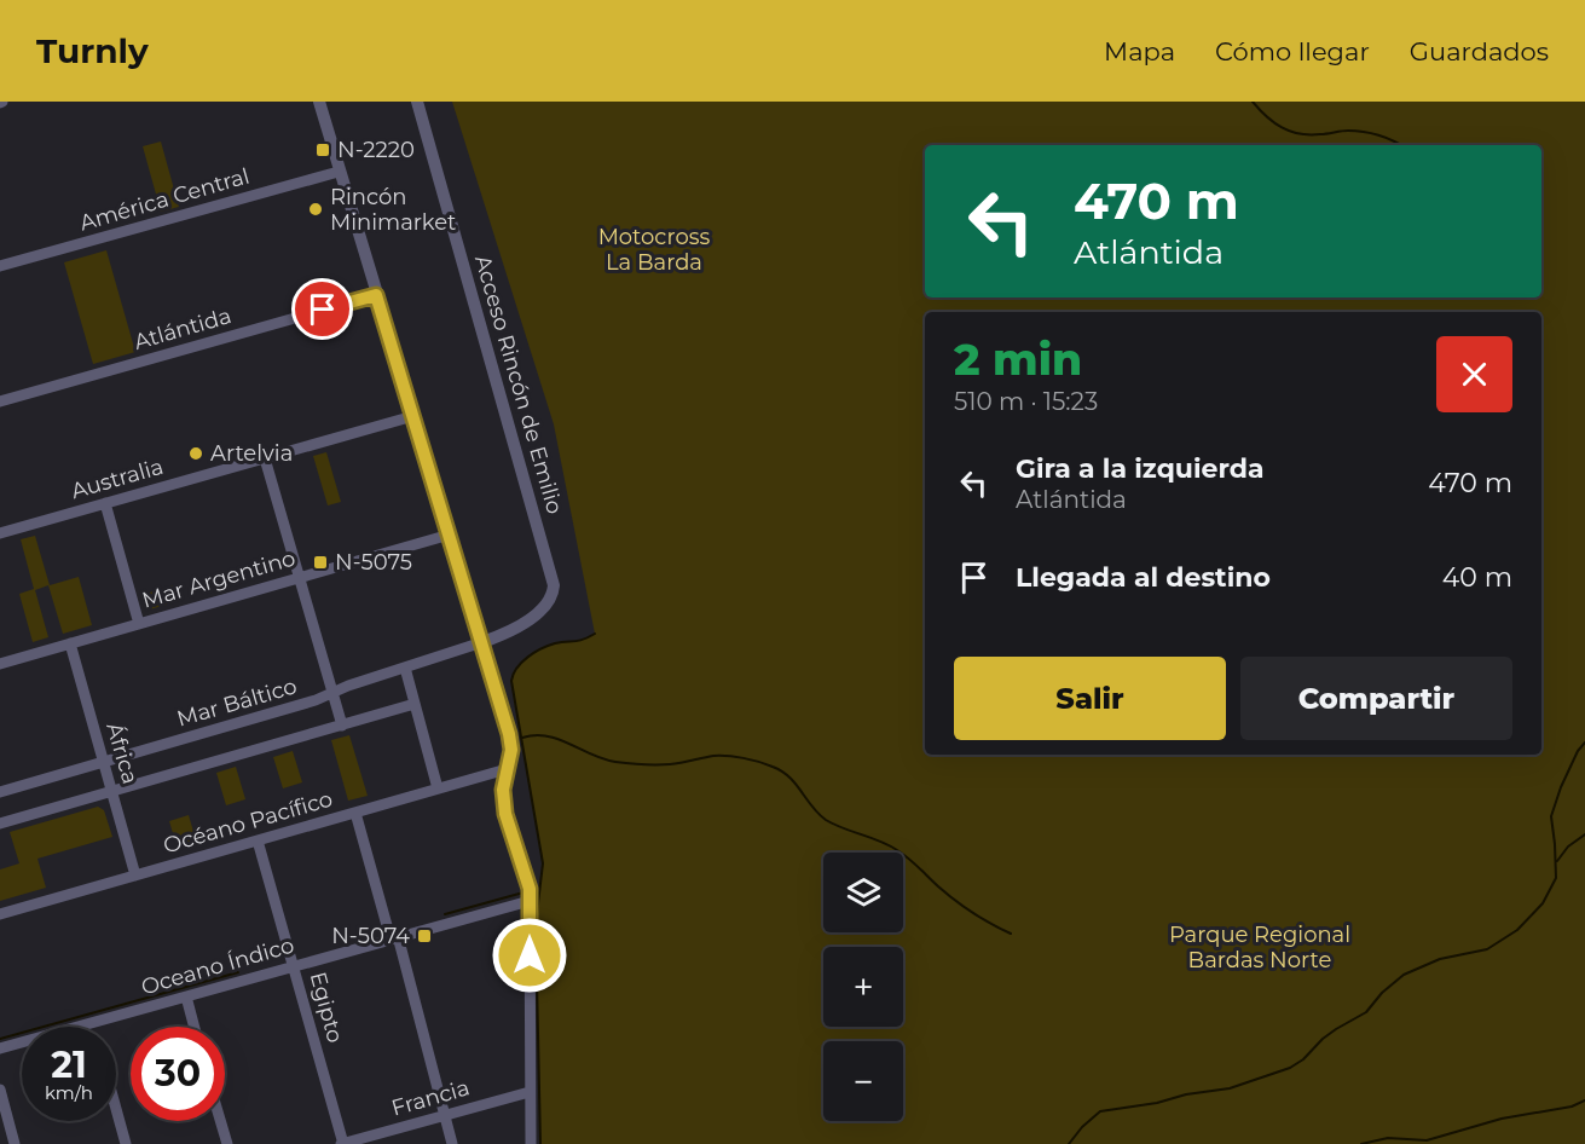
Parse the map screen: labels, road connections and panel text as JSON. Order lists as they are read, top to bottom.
{
  "streets": {
    "street": [
      "América Central",
      "Atlántida",
      "Acceso Rincón de Emilio",
      "Australia",
      "Mar Argentino",
      "Mar Báltico",
      "África",
      "Océano Pacífico",
      "Oceano Índico",
      "Egipto",
      "Francia"
    ]
  },
  "crossings": [
    ["Acceso Rincón de Emilio", "Mar Báltico"],
    ["Mar Argentino", "África"],
    ["Mar Báltico", "África"],
    ["África", "Océano Pacífico"],
    ["Océano Pacífico", "Egipto"],
    ["Oceano Índico", "Egipto"],
    ["Egipto", "Francia"]
  ],
  "parks": ["Motocross La Barda", "Parque Regional Bardas Norte"],
  "places": {
    "transit": ["N-2220", "N-5075", "N-5074"],
    "other": ["Rincón Minimarket", "Artelvia"]
  },
  "page": {
    "header": "Turnly",
    "nav": ["Mapa", "Cómo llegar", "Guardados"],
    "turn": ["470 m", "Atlántida"],
    "heading": ["2 min", "510 m · 15:23"],
    "list": [
      {
        "name": "Gira a la izquierda",
        "note": "Atlántida",
        "value": "470 m"
      },
      {
        "name": "Llegada al destino",
        "value": "40 m"
      }
    ],
    "buttons": ["Salir", "Compartir"],
    "map_buttons": ["+", "−"],
    "speed": "21 km/h",
    "limit": "30"
  }
}
